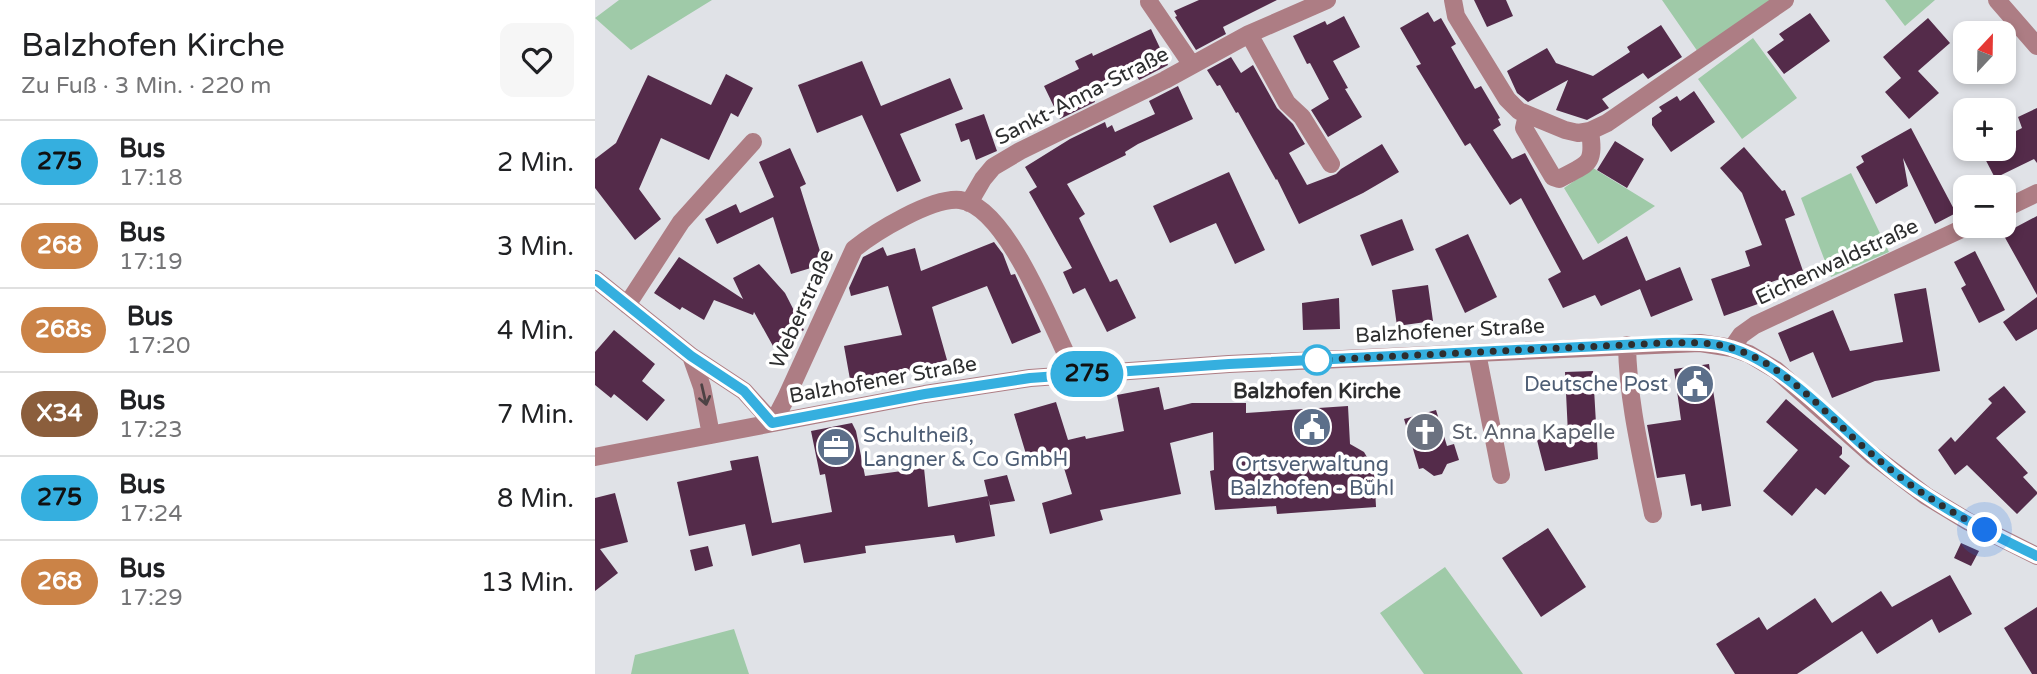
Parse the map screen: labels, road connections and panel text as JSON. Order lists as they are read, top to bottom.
{
  "streets": {
    "street": [
      "Sankt-Anna-Straße",
      "Eichenwaldstraße",
      "Weberstraße",
      "Balzhofener Straße"
    ]
  },
  "crossings": [
    ["Sankt-Anna-Straße", "Weberstraße"],
    ["Eichenwaldstraße", "Balzhofener Straße"],
    ["Weberstraße", "Balzhofener Straße"]
  ],
  "places": {
    "other": ["Balzhofen Kirche"],
    "public building": ["Deutsche Post", "Ortsverwaltung Balzhofen - Bühl"],
    "church": ["St. Anna Kapelle"],
    "office": ["Schultheiß, Langner & Co GmbH"]
  },
  "lines": ["bus line 275"],
  "north": "top",
  "page": {
    "heading": ["Balzhofen Kirche", "Zu Fuß · 3 Min. · 220 m"],
    "on_map": "275",
    "map_buttons": ["+", "−"],
    "list": [
      {
        "mark": "275",
        "name": "Bus",
        "note": "17:18",
        "value": "2 Min."
      },
      {
        "mark": "268",
        "name": "Bus",
        "note": "17:19",
        "value": "3 Min."
      },
      {
        "mark": "268s",
        "name": "Bus",
        "note": "17:20",
        "value": "4 Min."
      },
      {
        "mark": "X34",
        "name": "Bus",
        "note": "17:23",
        "value": "7 Min."
      },
      {
        "mark": "275",
        "name": "Bus",
        "note": "17:24",
        "value": "8 Min."
      },
      {
        "mark": "268",
        "name": "Bus",
        "note": "17:29",
        "value": "13 Min."
      }
    ]
  }
}
